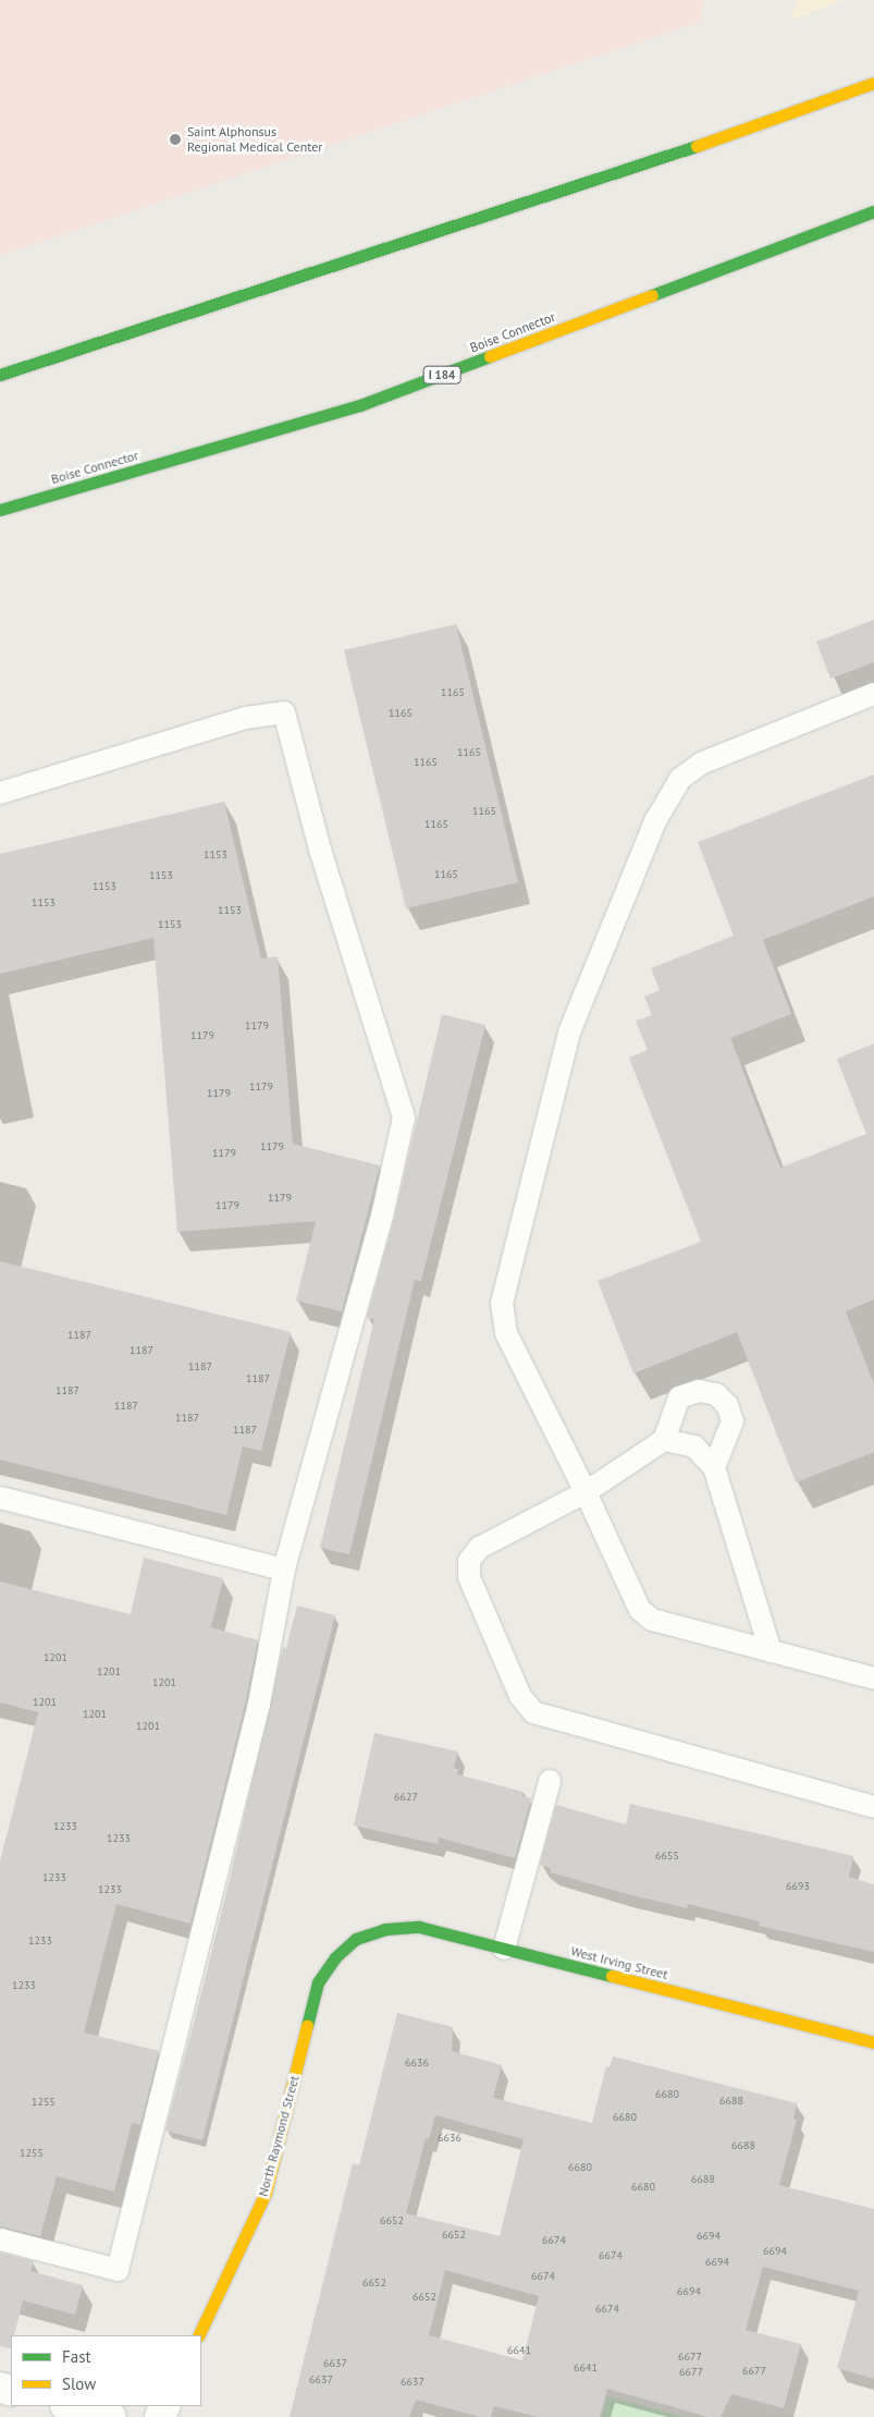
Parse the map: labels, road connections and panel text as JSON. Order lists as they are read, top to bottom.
{
  "streets": {
    "main road": [
      "Boise Connector",
      "I 184",
      "West Irving Street",
      "North Raymond Street"
    ]
  },
  "crossings": [
    ["West Irving Street", "North Raymond Street"]
  ],
  "places": ["Saint Alphonsus Regional Medical Center"],
  "house_numbers": [
    "1165",
    "1165",
    "1165",
    "1165",
    "1165",
    "1165",
    "1153",
    "1165",
    "1153",
    "1153",
    "1153",
    "1153",
    "1153",
    "1179",
    "1179",
    "1179",
    "1179",
    "1179",
    "1179",
    "1179",
    "1179",
    "1187",
    "1187",
    "1187",
    "1187",
    "1187",
    "1187",
    "1187",
    "1187",
    "1201",
    "1201",
    "1201",
    "1201",
    "1201",
    "1201",
    "6627",
    "1233",
    "1233",
    "6655",
    "1233",
    "6693",
    "1233",
    "1233",
    "1233",
    "6636",
    "6680",
    "6688",
    "1255",
    "6680",
    "6636",
    "6688",
    "1255",
    "6680",
    "6688",
    "6680",
    "6652",
    "6652",
    "6694",
    "6674",
    "6694",
    "6674",
    "6694",
    "6674",
    "6652",
    "6694",
    "6652",
    "6674",
    "6641",
    "6677",
    "6637",
    "6641",
    "6677",
    "6677",
    "6637",
    "6637"
  ],
  "legend": ["Fast", "Slow"]
}
